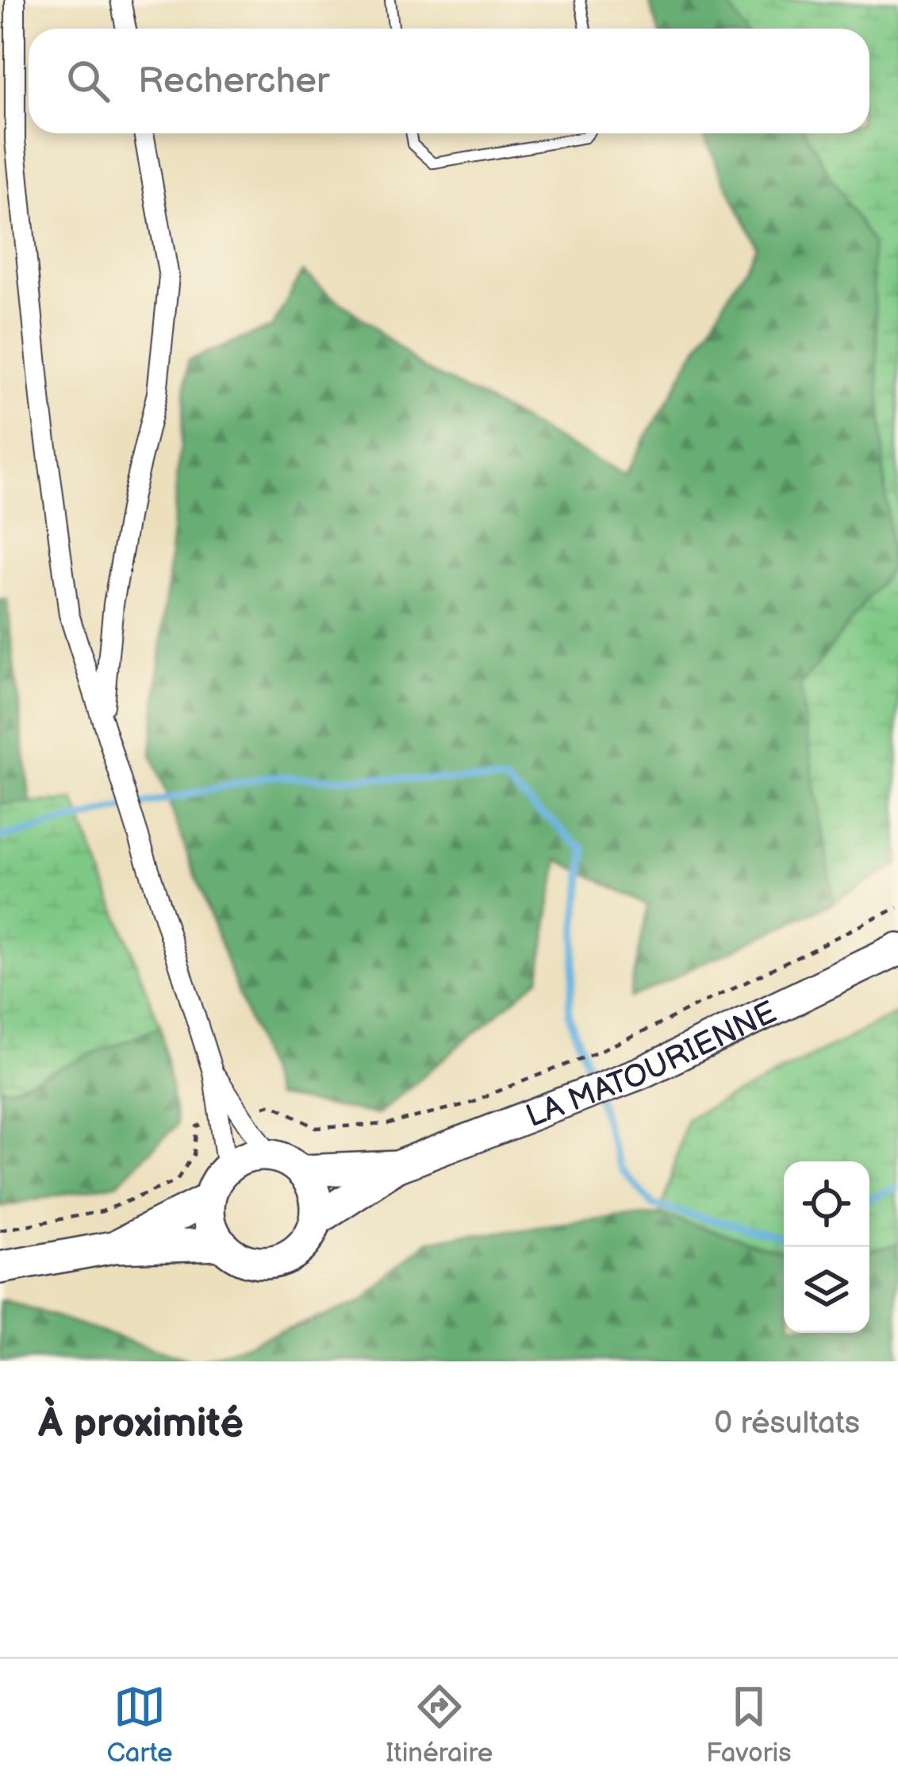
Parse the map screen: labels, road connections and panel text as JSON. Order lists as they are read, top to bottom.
{
  "streets": {
    "main road": ["LA MATOURIENNE"]
  },
  "page": {
    "search": "Rechercher",
    "heading": ["À proximité", "0 résultats"],
    "nav": ["Carte", "Itinéraire", "Favoris"]
  }
}
